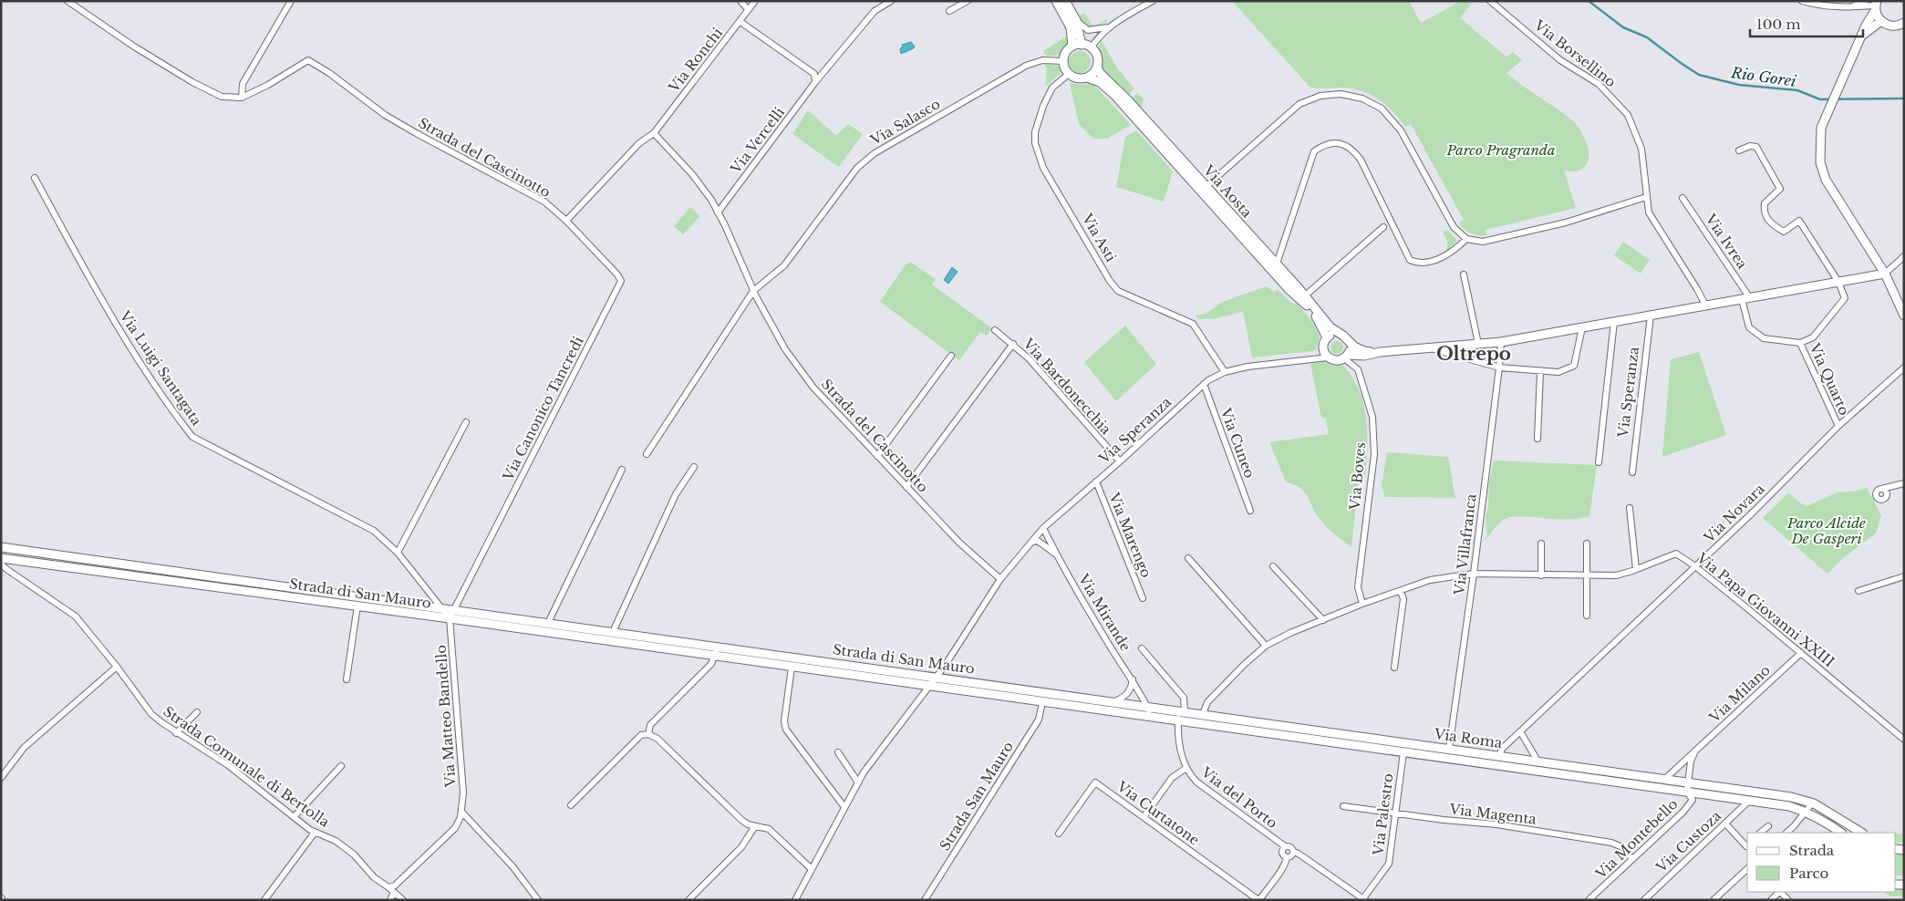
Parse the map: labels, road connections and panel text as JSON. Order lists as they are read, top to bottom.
{
  "streets": {
    "main road": ["Via Aosta", "Strada di San Mauro", "Via Roma"],
    "street": [
      "Via Borsellino",
      "Via Ronchi",
      "Via Salasco",
      "Via Vercelli",
      "Strada del Cascinotto",
      "Via Asti",
      "Via Ivrea",
      "Via Luigi Santagata",
      "Via Quarto",
      "Via Bardonecchia",
      "Via Speranza",
      "Via Canonico Tancredi",
      "Via Cuneo",
      "Via Boves",
      "Via Novara",
      "Via Marengo",
      "Via Villafranca",
      "Via Papa Giovanni XXIII",
      "Via Mirande",
      "Via Milano",
      "Via Matteo Bandello",
      "Strada Comunale di Bertolla",
      "Strada San Mauro",
      "Via del Porto",
      "Via Curtatone",
      "Via Palestro",
      "Via Magenta",
      "Via Montebello",
      "Via Custoza"
    ]
  },
  "crossings": [
    ["Via Ronchi", "Strada del Cascinotto"],
    ["Via Salasco", "Strada del Cascinotto"],
    ["Via Salasco", "Via Aosta"],
    ["Via Salasco", "Via Asti"],
    ["Via Vercelli", "Strada del Cascinotto"],
    ["Strada del Cascinotto", "Via Speranza"],
    ["Strada del Cascinotto", "Via Canonico Tancredi"],
    ["Via Aosta", "Via Asti"],
    ["Via Aosta", "Via Speranza"],
    ["Via Aosta", "Via Boves"],
    ["Via Asti", "Via Speranza"],
    ["Via Luigi Santagata", "Via Canonico Tancredi"],
    ["Via Luigi Santagata", "Strada di San Mauro"],
    ["Via Luigi Santagata", "Via Matteo Bandello"],
    ["Via Quarto", "Via Novara"],
    ["Via Bardonecchia", "Via Speranza"],
    ["Via Speranza", "Via Cuneo"],
    ["Via Speranza", "Via Boves"],
    ["Via Speranza", "Via Marengo"],
    ["Via Speranza", "Via Mirande"],
    ["Via Canonico Tancredi", "Strada di San Mauro"],
    ["Via Canonico Tancredi", "Via Matteo Bandello"],
    ["Via Boves", "Via Papa Giovanni XXIII"],
    ["Via Novara", "Via Papa Giovanni XXIII"],
    ["Via Novara", "Via Roma"],
    ["Via Villafranca", "Via Papa Giovanni XXIII"],
    ["Via Villafranca", "Via Roma"],
    ["Strada di San Mauro", "Via Matteo Bandello"],
    ["Strada di San Mauro", "Via Roma"],
    ["Strada di San Mauro", "Strada San Mauro"],
    ["Via Papa Giovanni XXIII", "Via Milano"],
    ["Via Papa Giovanni XXIII", "Via Roma"],
    ["Via Mirande", "Via Roma"],
    ["Via Milano", "Via Roma"],
    ["Via Milano", "Via Montebello"],
    ["Via Roma", "Via del Porto"],
    ["Via Roma", "Via Palestro"],
    ["Via Roma", "Via Montebello"],
    ["Via Roma", "Via Custoza"],
    ["Via Palestro", "Via Magenta"],
    ["Via Magenta", "Via Montebello"]
  ],
  "districts": ["Oltrepo"],
  "water": ["Rio Gorei"],
  "parks": ["Parco Pragranda", "Parco Alcide De Gasperi"],
  "legend": ["Strada", "Parco"],
  "scale_bar": "100 m"
}
